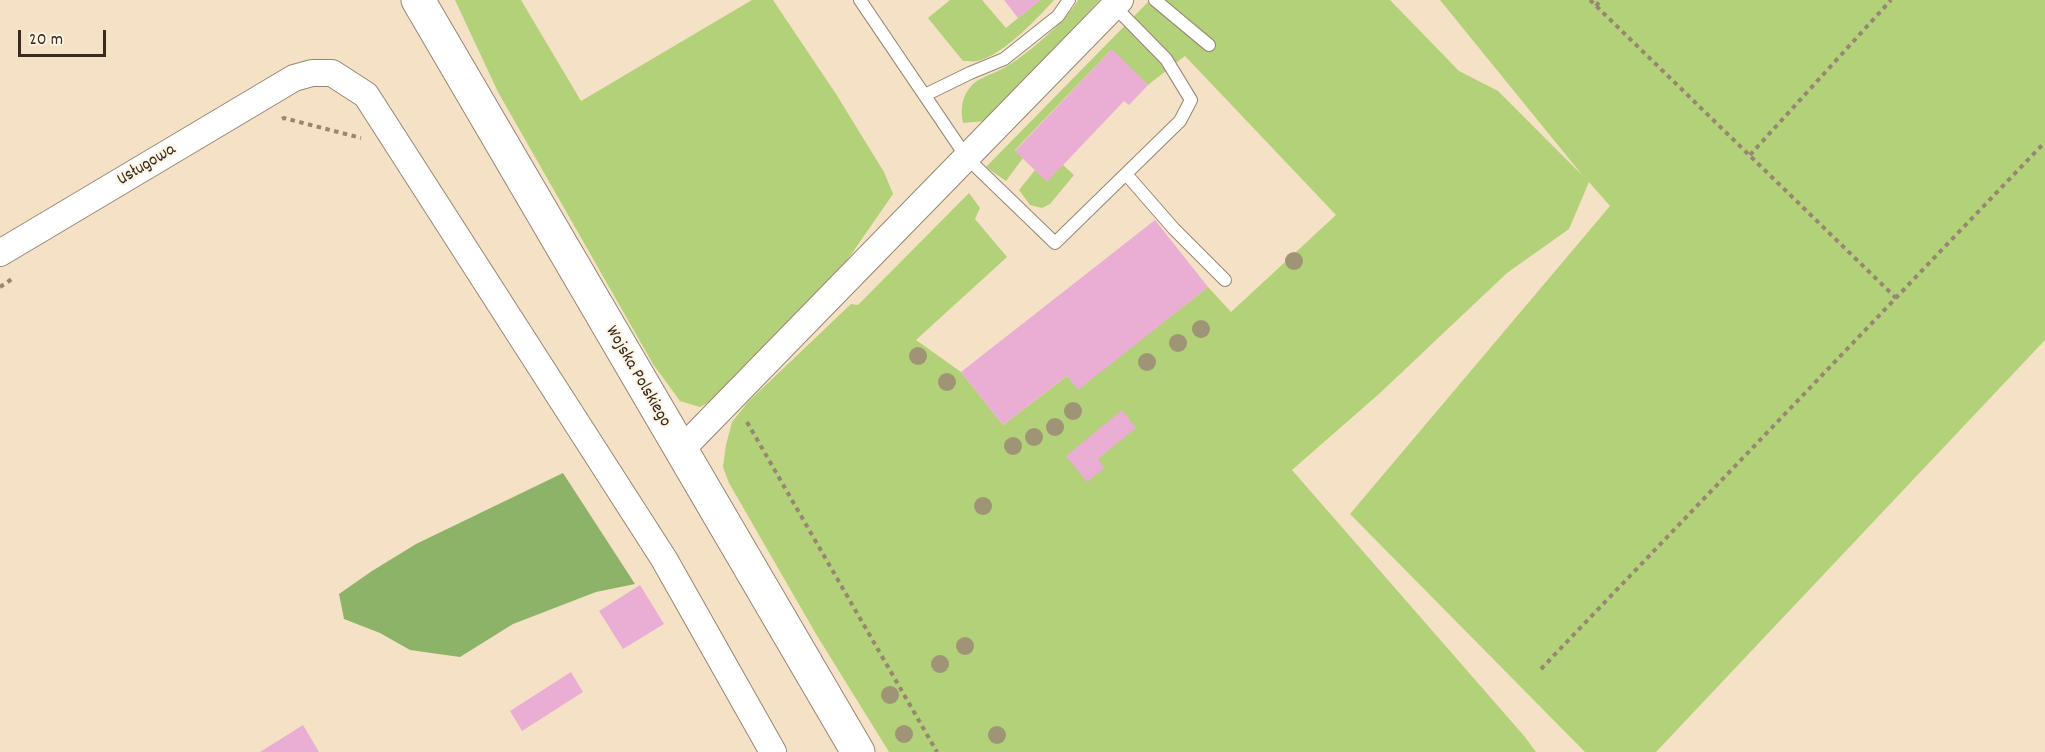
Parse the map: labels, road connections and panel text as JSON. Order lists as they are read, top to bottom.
{
  "streets": {
    "main road": ["Wojska Polskiego"],
    "street": ["Usługowa"]
  },
  "scale_bar": "20 m"
}
